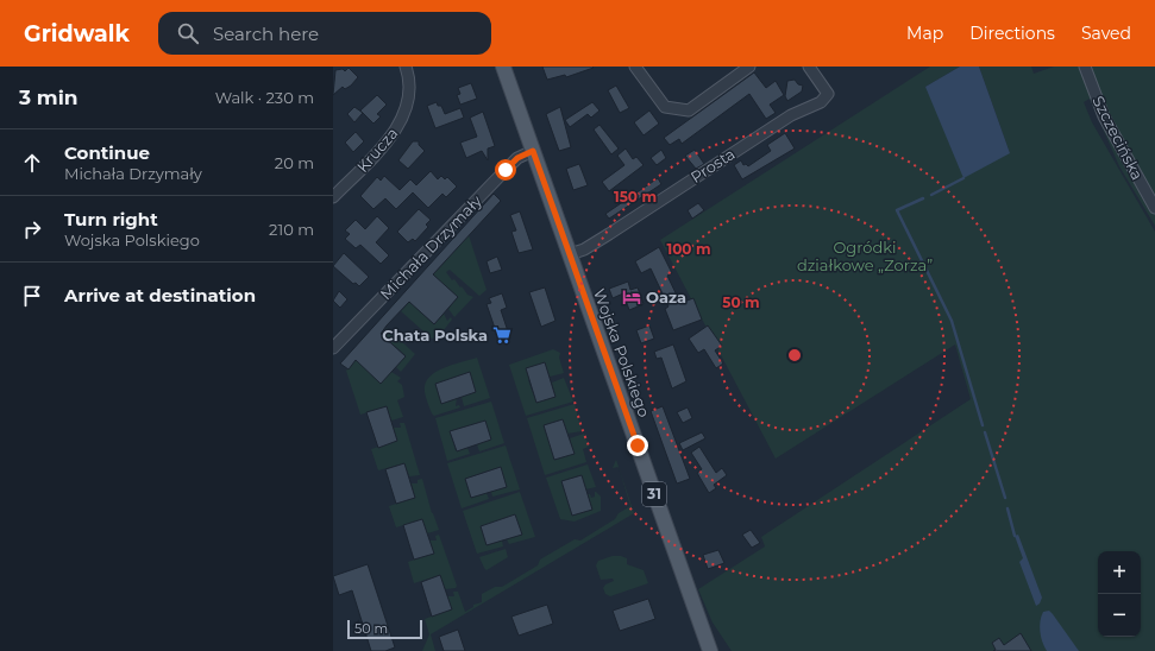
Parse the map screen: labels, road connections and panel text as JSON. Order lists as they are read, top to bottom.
{
  "streets": {
    "main road": ["Wojska Polskiego", "31"],
    "street": [
      "Szczecińska",
      "Krucza",
      "Prosta",
      "Michała Drzymały"
    ]
  },
  "crossings": [
    ["Prosta", "Wojska Polskiego"],
    ["Michała Drzymały", "Wojska Polskiego"]
  ],
  "parks": ["Ogródki działkowe „Zorza”"],
  "places": {
    "hotel": ["Oaza"],
    "supermarket": ["Chata Polska"]
  },
  "scale_bar": "50 m",
  "page": {
    "header": "Gridwalk",
    "search": "Search here",
    "nav": ["Map", "Directions", "Saved"],
    "heading": ["3 min", "Walk · 230 m"],
    "list": [
      ["Continue", "Michała Drzymały", "20 m"],
      ["Turn right", "Wojska Polskiego", "210 m"],
      "Arrive at destination"
    ],
    "map_buttons": ["+", "−"],
    "scale": "50 m"
  },
  "rings": ["150 m", "100 m", "50 m"]
}
